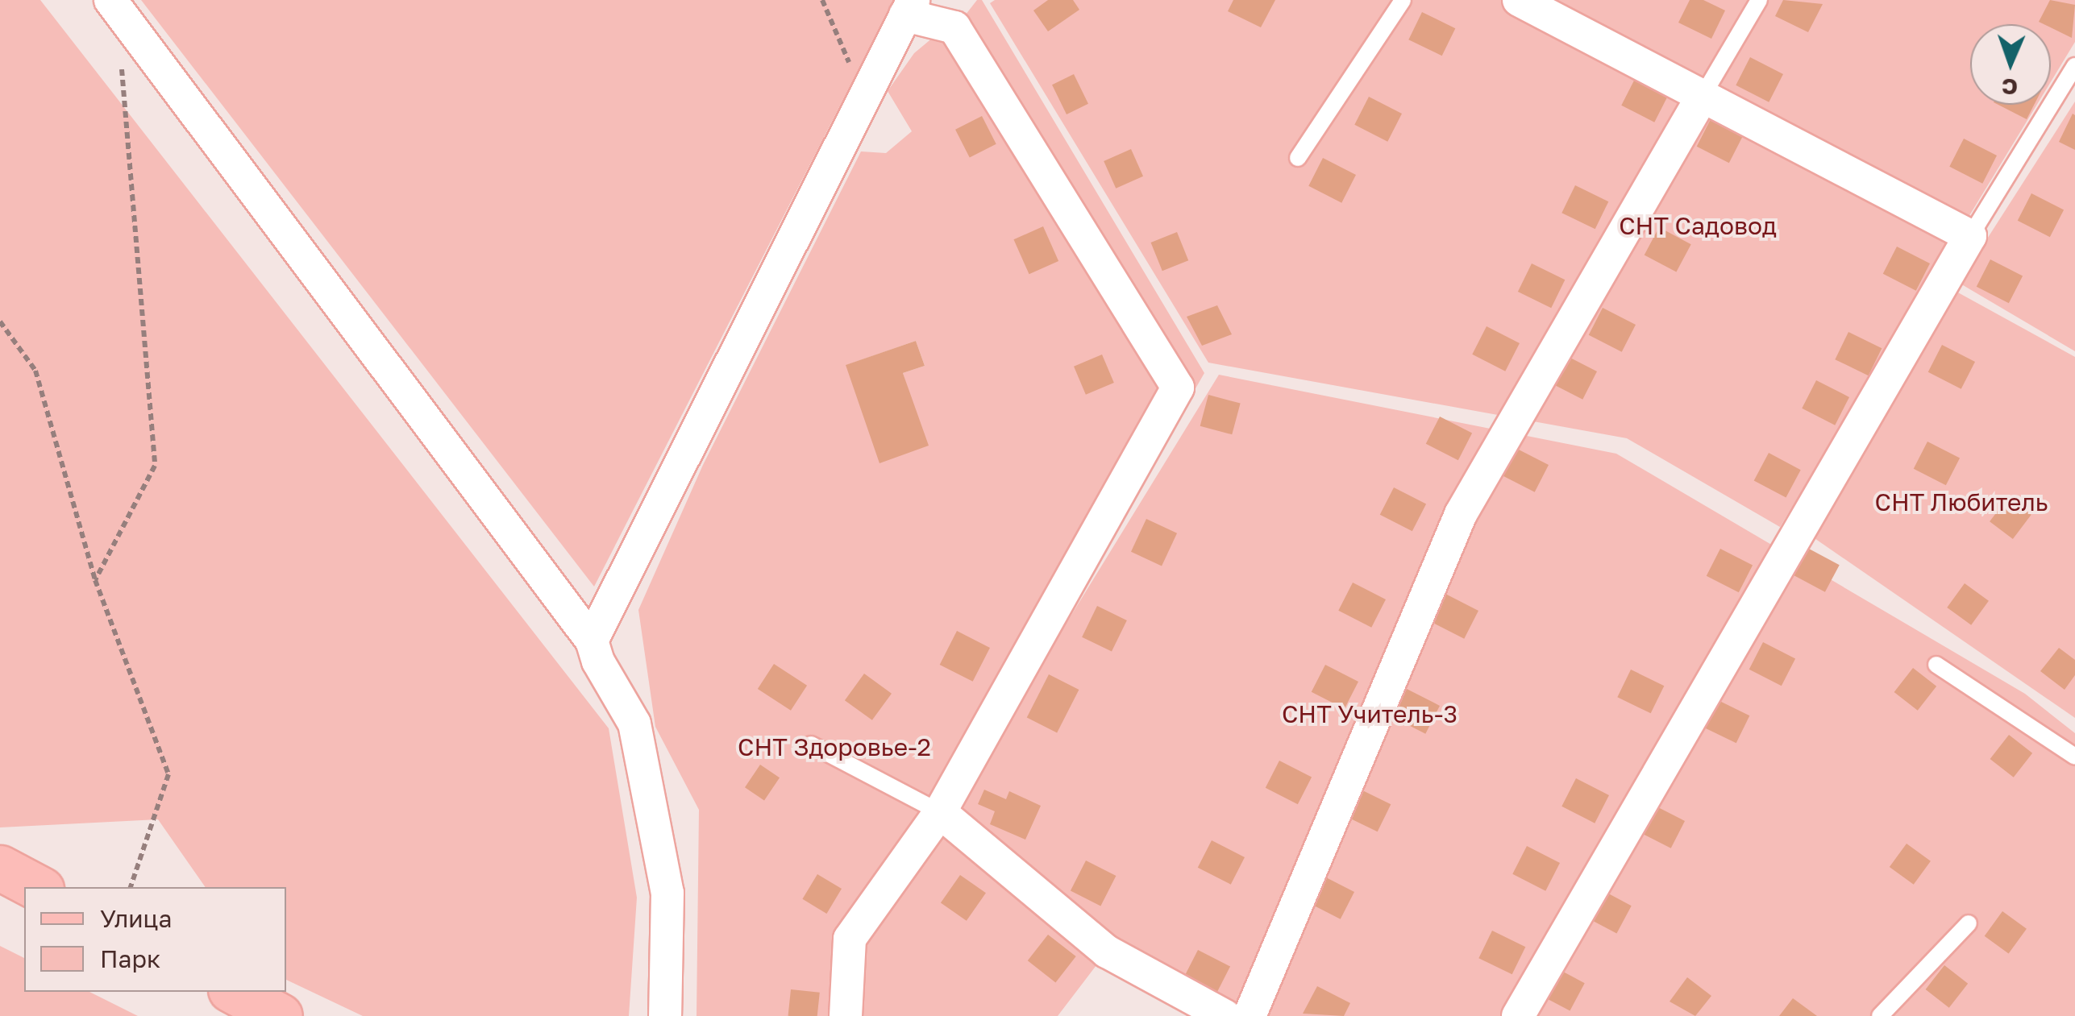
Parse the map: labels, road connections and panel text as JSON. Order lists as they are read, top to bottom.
{
  "parks": [
    "СНТ Садовод",
    "СНТ Любитель",
    "СНТ Учитель-3",
    "СНТ Здоровье-2"
  ],
  "legend": ["Улица", "Парк"],
  "north": "bottom"
}
